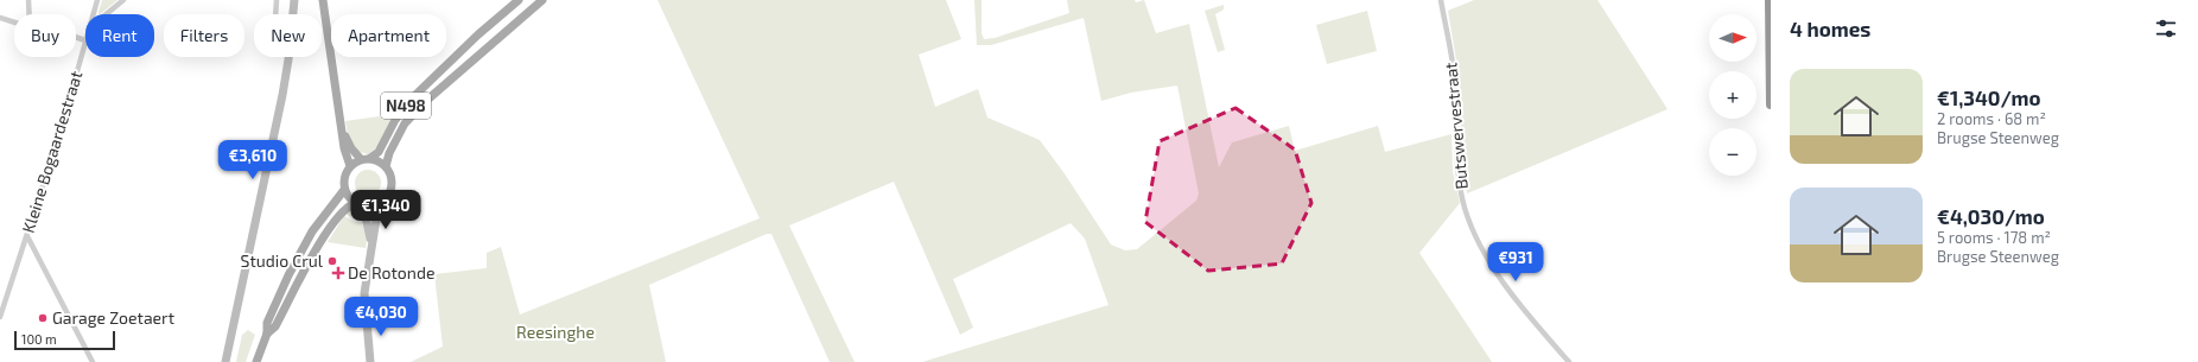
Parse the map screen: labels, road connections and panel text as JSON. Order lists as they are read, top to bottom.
{
  "streets": {
    "main road": ["N498"],
    "street": ["Butswervestraat", "Kleine Bogaardestraat"]
  },
  "parks": ["Reesinghe"],
  "places": {
    "other": ["Studio Crul", "Garage Zoetaert"],
    "health": ["De Rotonde"]
  },
  "scale_bar": "100 m",
  "north": "right",
  "page": {
    "heading": "4 homes",
    "map_buttons": ["+", "−"],
    "chip": [
      "Buy",
      "Rent",
      "Filters",
      "New",
      "Apartment"
    ],
    "list": [
      {
        "name": "€1,340/mo",
        "note": "2 rooms · 68 m² · Brugse Steenweg"
      },
      {
        "name": "€4,030/mo",
        "note": "5 rooms · 178 m² · Brugse Steenweg"
      }
    ],
    "price": [
      "€3,610",
      "€1,340",
      "€931",
      "€4,030"
    ],
    "scale": "100 m"
  }
}
